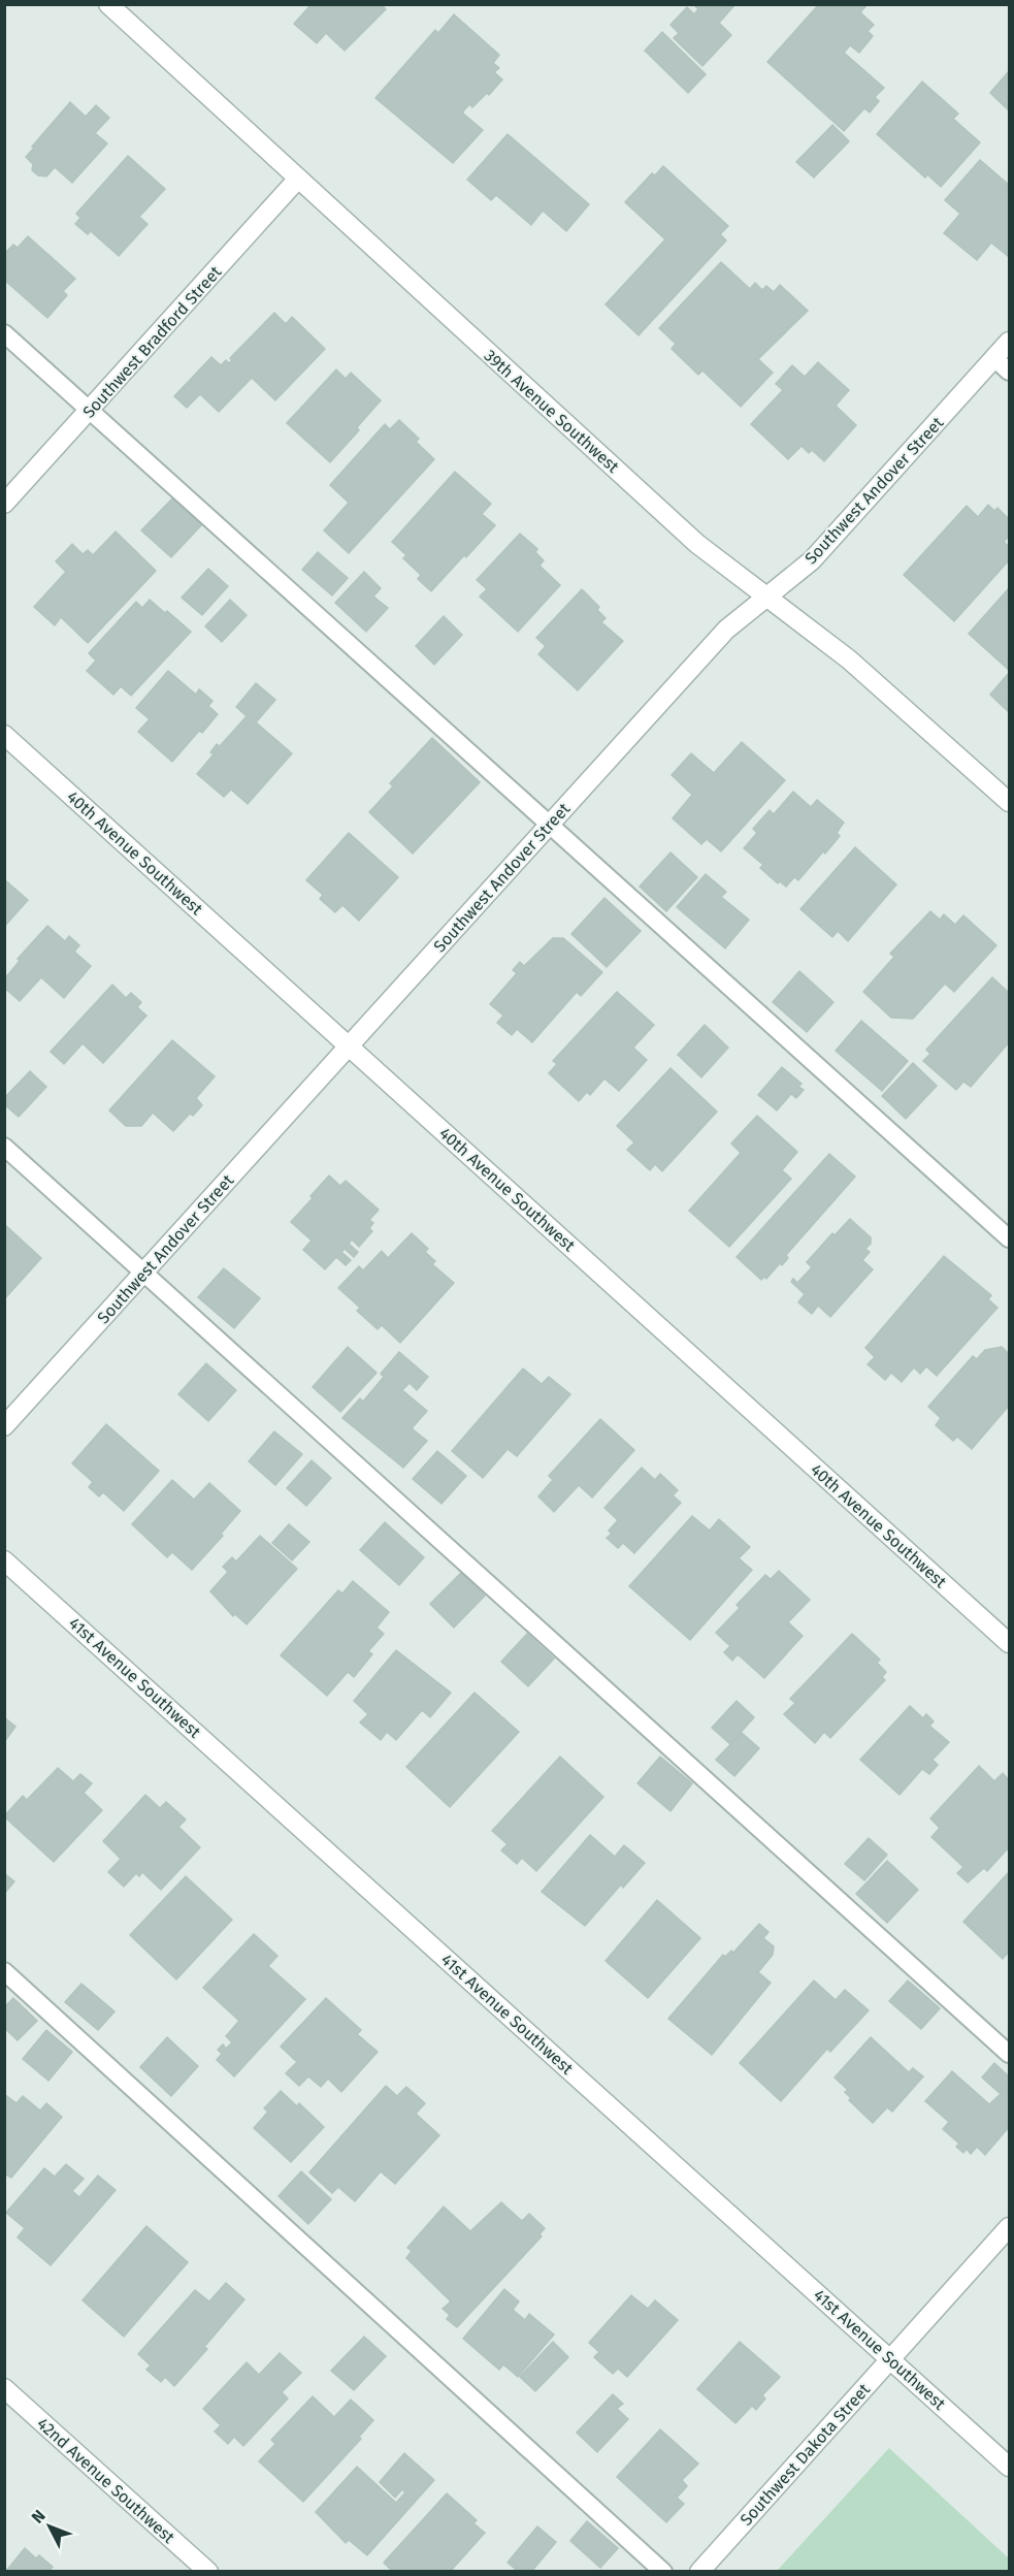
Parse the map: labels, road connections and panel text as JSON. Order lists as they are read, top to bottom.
{
  "streets": {
    "street": [
      "Southwest Bradford Street",
      "39th Avenue Southwest",
      "Southwest Andover Street",
      "40th Avenue Southwest",
      "41st Avenue Southwest",
      "Southwest Dakota Street",
      "42nd Avenue Southwest"
    ]
  },
  "crossings": [
    ["Southwest Bradford Street", "39th Avenue Southwest"],
    ["39th Avenue Southwest", "Southwest Andover Street"],
    ["Southwest Andover Street", "40th Avenue Southwest"],
    ["41st Avenue Southwest", "Southwest Dakota Street"]
  ],
  "north": "top left"
}
